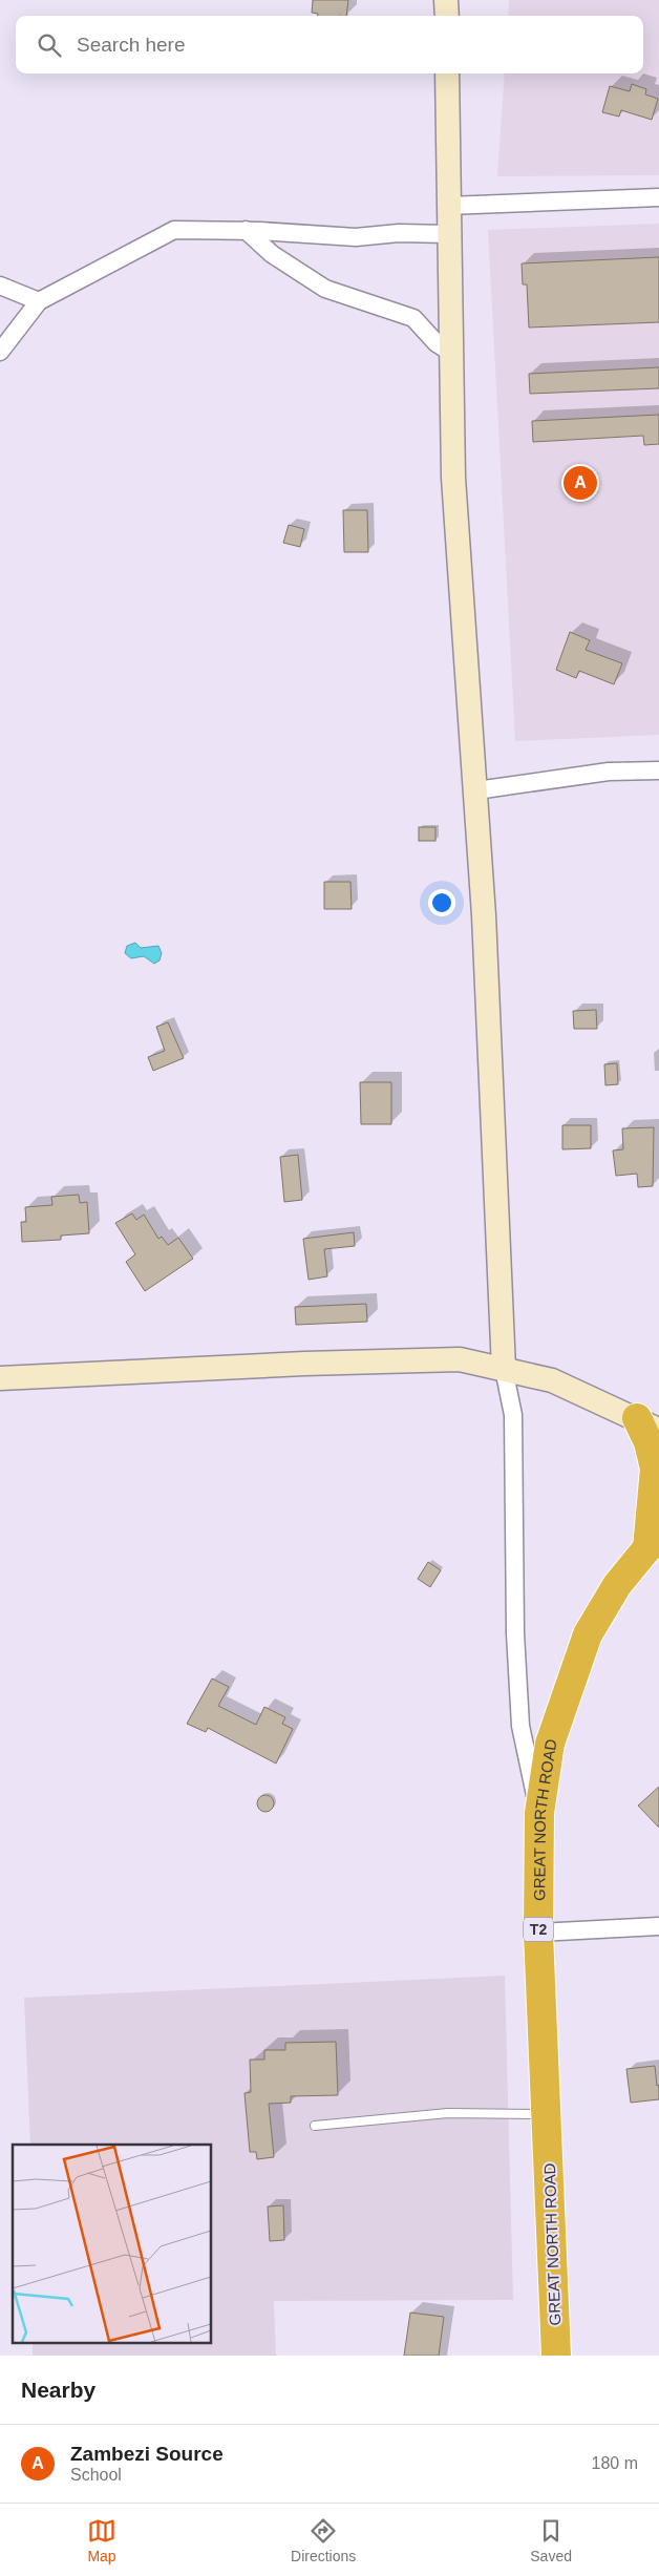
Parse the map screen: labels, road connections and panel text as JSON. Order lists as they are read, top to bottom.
{
  "streets": {
    "highway": ["GREAT NORTH ROAD", "T2"]
  },
  "page": {
    "search": "Search here",
    "pins": "A",
    "heading": "Nearby",
    "list": [
      {
        "mark": "A",
        "name": "Zambezi Source",
        "note": "School",
        "value": "180 m"
      }
    ],
    "nav": ["Map", "Directions", "Saved"]
  }
}
